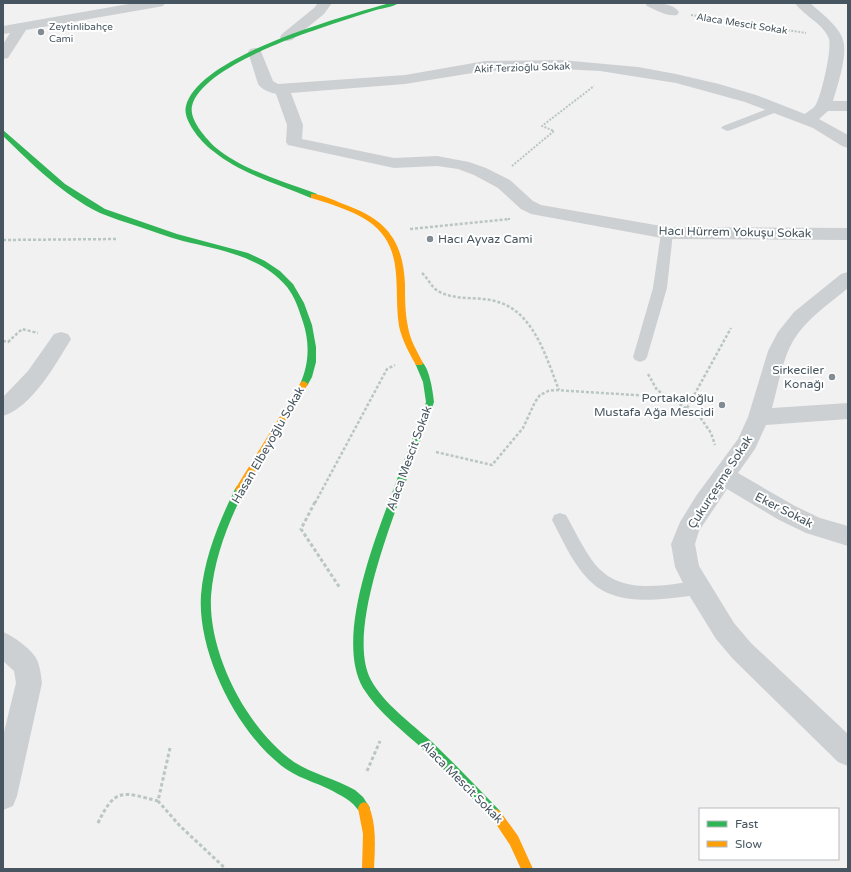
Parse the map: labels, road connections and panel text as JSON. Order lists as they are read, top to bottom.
{
  "streets": {
    "street": [
      "Alaca Mescit Sokak",
      "Akif Terzioğlu Sokak",
      "Hacı Hürrem Yokuşu Sokak",
      "Hasan Elbeyoğlu Sokak",
      "Çukurçeşme Sokak",
      "Eker Sokak"
    ]
  },
  "crossings": [
    ["Alaca Mescit Sokak", "Akif Terzioğlu Sokak"],
    ["Akif Terzioğlu Sokak", "Hacı Hürrem Yokuşu Sokak"],
    ["Çukurçeşme Sokak", "Eker Sokak"]
  ],
  "places": [
    "Zeytinlibahçe Cami",
    "Hacı Ayvaz Cami",
    "Sirkeciler Konağı",
    "Portakaloğlu Mustafa Ağa Mescidi"
  ],
  "legend": ["Fast", "Slow"]
}
